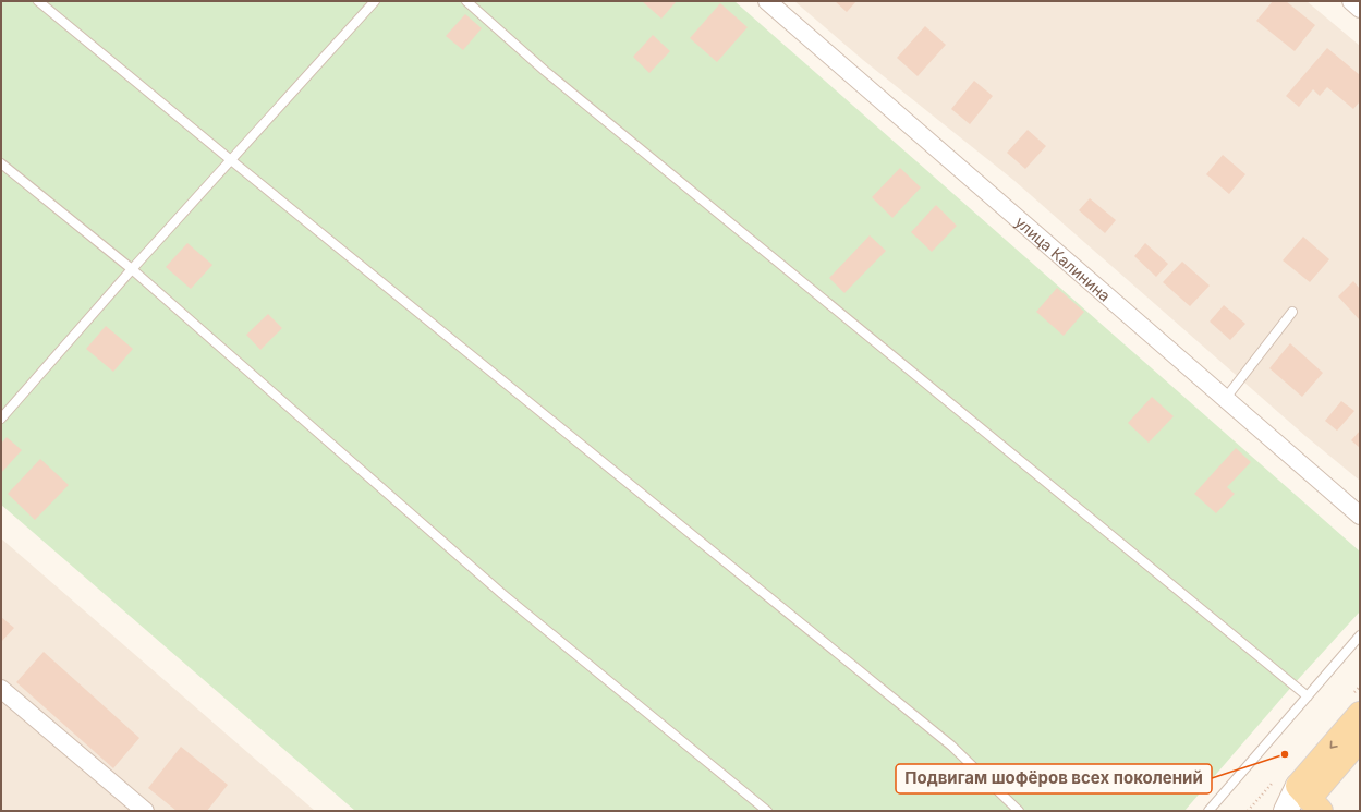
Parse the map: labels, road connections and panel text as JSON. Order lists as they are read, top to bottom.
{
  "streets": {
    "street": ["улица Калинина"]
  },
  "places": ["Подвигам шофёров всех поколений"]
}
